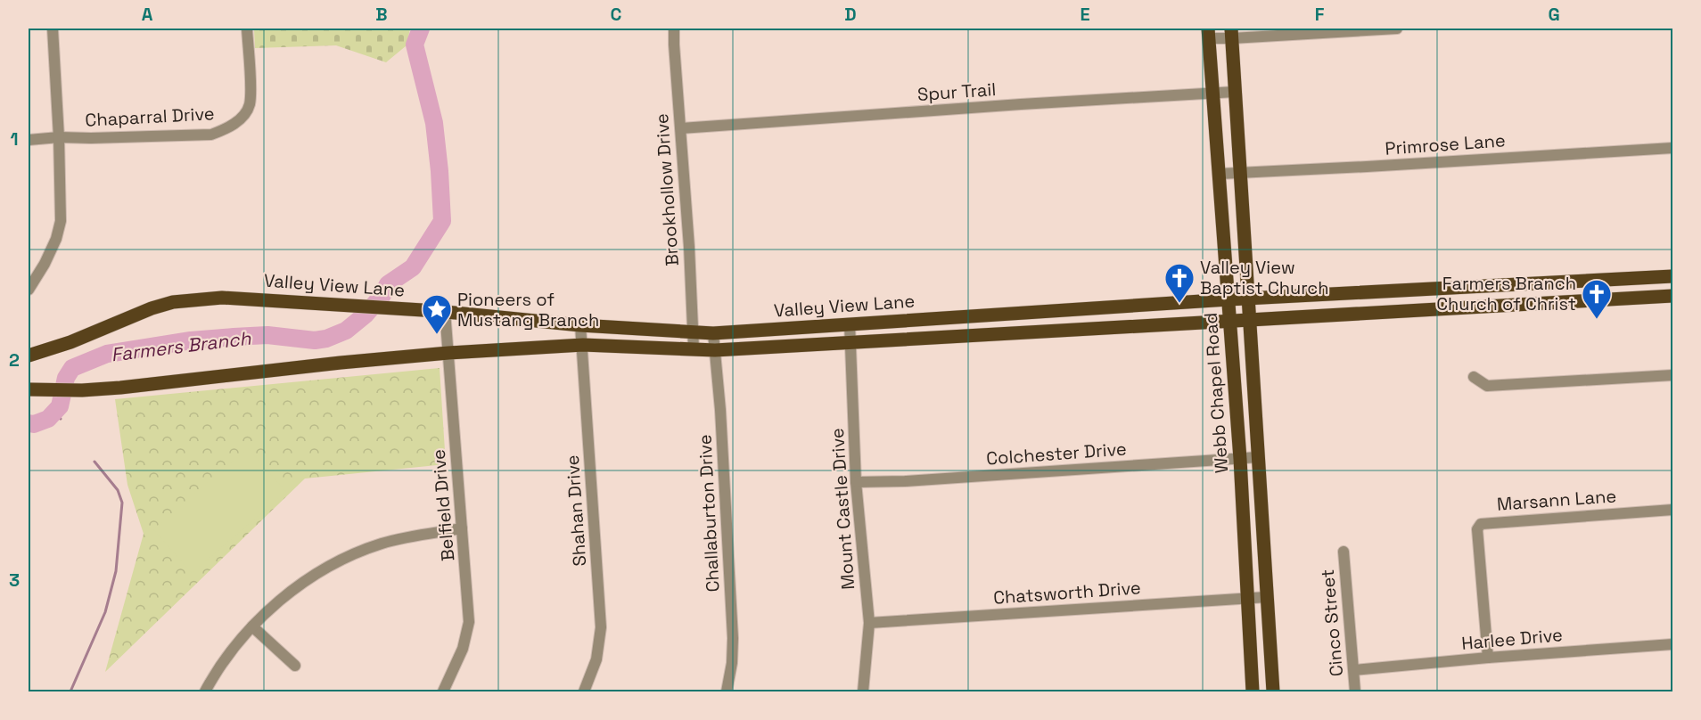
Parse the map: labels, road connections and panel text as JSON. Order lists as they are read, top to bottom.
{
  "streets": {
    "main road": ["Valley View Lane", "Webb Chapel Road"],
    "street": [
      "Spur Trail",
      "Chaparral Drive",
      "Primrose Lane",
      "Brookhollow Drive",
      "Colchester Drive",
      "Marsann Lane",
      "Belfield Drive",
      "Mount Castle Drive",
      "Shahan Drive",
      "Challaburton Drive",
      "Chatsworth Drive",
      "Cinco Street",
      "Harlee Drive"
    ]
  },
  "crossings": [
    ["Spur Trail", "Brookhollow Drive"],
    ["Spur Trail", "Webb Chapel Road"],
    ["Primrose Lane", "Webb Chapel Road"],
    ["Brookhollow Drive", "Valley View Lane"],
    ["Valley View Lane", "Webb Chapel Road"],
    ["Valley View Lane", "Belfield Drive"],
    ["Valley View Lane", "Mount Castle Drive"],
    ["Valley View Lane", "Shahan Drive"],
    ["Valley View Lane", "Challaburton Drive"],
    ["Webb Chapel Road", "Colchester Drive"],
    ["Webb Chapel Road", "Chatsworth Drive"],
    ["Colchester Drive", "Mount Castle Drive"],
    ["Marsann Lane", "Harlee Drive"],
    ["Mount Castle Drive", "Chatsworth Drive"],
    ["Cinco Street", "Harlee Drive"]
  ],
  "water": ["Farmers Branch"],
  "places": {
    "church": ["Valley View Baptist Church", "Farmers Branch Church of Christ"],
    "place": ["Pioneers of Mustang Branch"]
  },
  "grid": {
    "columns": [
      "A",
      "B",
      "C",
      "D",
      "E",
      "F",
      "G"
    ],
    "rows": ["1", "2", "3"]
  }
}
